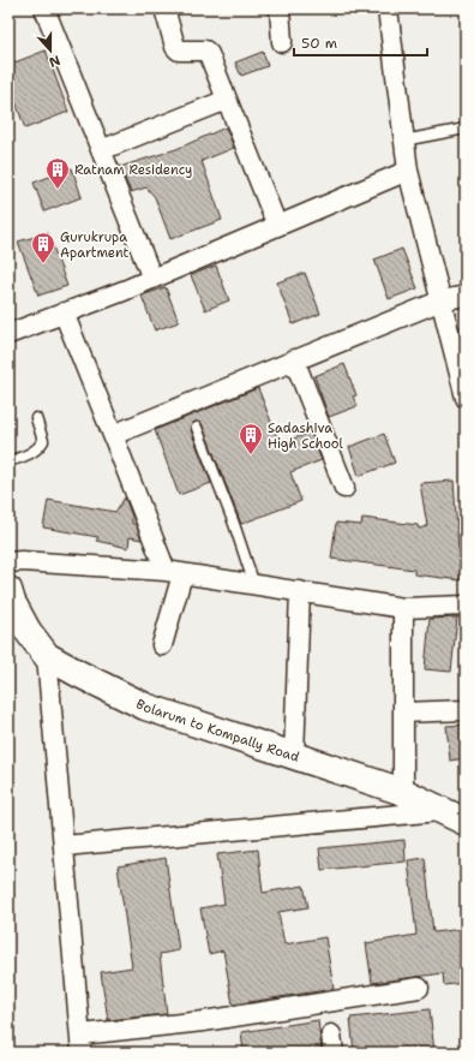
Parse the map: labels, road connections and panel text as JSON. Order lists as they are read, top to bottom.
{
  "streets": {
    "main road": ["Bolarum to Kompally Road"]
  },
  "places": {
    "building": ["Ratnam Residency", "Gurukrupa Apartment", "Sadashiva High School"]
  },
  "scale_bar": "50 m",
  "north": "bottom"
}
